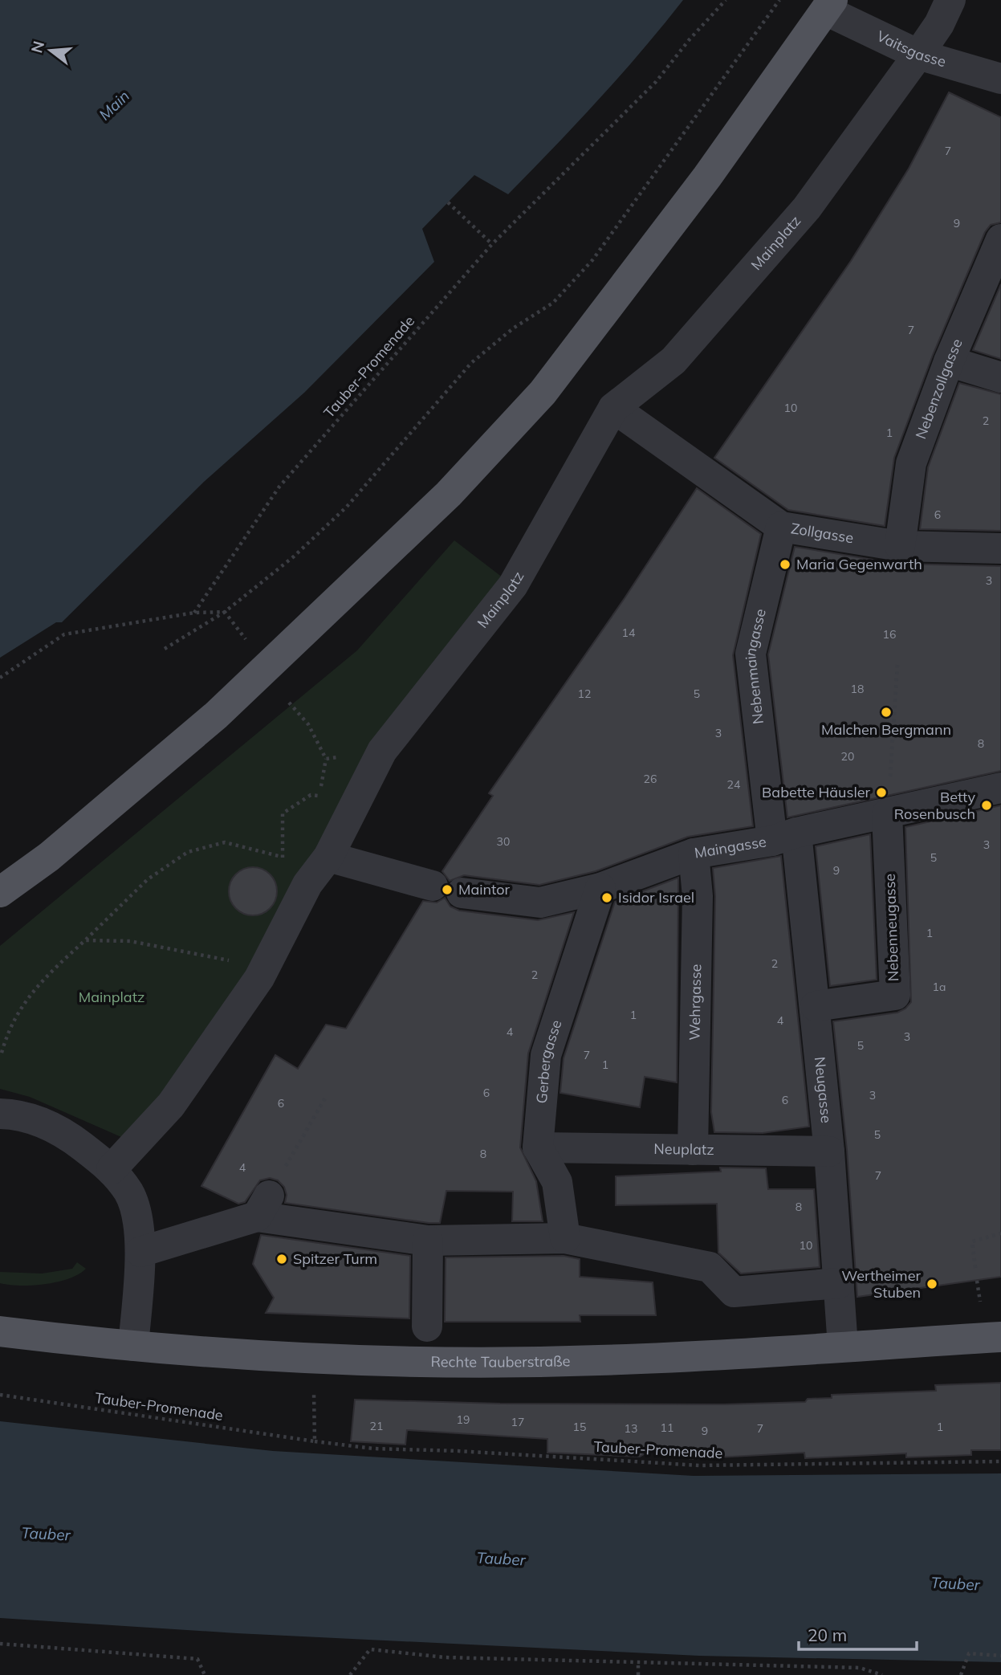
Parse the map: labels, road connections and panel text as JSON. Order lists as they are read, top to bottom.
{
  "streets": {
    "main road": ["Rechte Tauberstraße"],
    "street": [
      "Vaitsgasse",
      "Mainplatz",
      "Nebenzollgasse",
      "Zollgasse",
      "Nebenmaingasse",
      "Maingasse",
      "Nebenneugasse",
      "Wehrgasse",
      "Gerbergasse",
      "Neugasse",
      "Neuplatz"
    ],
    "path": ["Tauber-Promenade"]
  },
  "crossings": [
    ["Vaitsgasse", "Mainplatz"],
    ["Mainplatz", "Zollgasse"],
    ["Nebenzollgasse", "Zollgasse"],
    ["Zollgasse", "Nebenmaingasse"],
    ["Nebenmaingasse", "Maingasse"],
    ["Nebenmaingasse", "Neugasse"],
    ["Maingasse", "Nebenneugasse"],
    ["Maingasse", "Wehrgasse"],
    ["Maingasse", "Gerbergasse"],
    ["Maingasse", "Neugasse"],
    ["Nebenneugasse", "Neugasse"],
    ["Wehrgasse", "Neuplatz"],
    ["Gerbergasse", "Neuplatz"],
    ["Neugasse", "Neuplatz"],
    ["Neugasse", "Rechte Tauberstraße"]
  ],
  "water": ["Main", "Tauber"],
  "parks": ["Mainplatz"],
  "places": [
    "Maria Gegenwarth",
    "Malchen Bergmann",
    "Babette Häusler",
    "Betty Rosenbusch",
    "Maintor",
    "Isidor Israel",
    "Spitzer Turm",
    "Wertheimer Stuben"
  ],
  "house_numbers": [
    "7",
    "9",
    "7",
    "10",
    "2",
    "1",
    "6",
    "3",
    "14",
    "16",
    "18",
    "12",
    "5",
    "3",
    "8",
    "20",
    "26",
    "24",
    "30",
    "3",
    "5",
    "9",
    "1",
    "2",
    "2",
    "1a",
    "1",
    "4",
    "4",
    "3",
    "5",
    "7",
    "1",
    "6",
    "3",
    "6",
    "6",
    "5",
    "8",
    "4",
    "7",
    "8",
    "10",
    "19",
    "17",
    "21",
    "15",
    "1",
    "11",
    "13",
    "7",
    "9"
  ],
  "scale_bar": "20 m",
  "north": "left"
}
